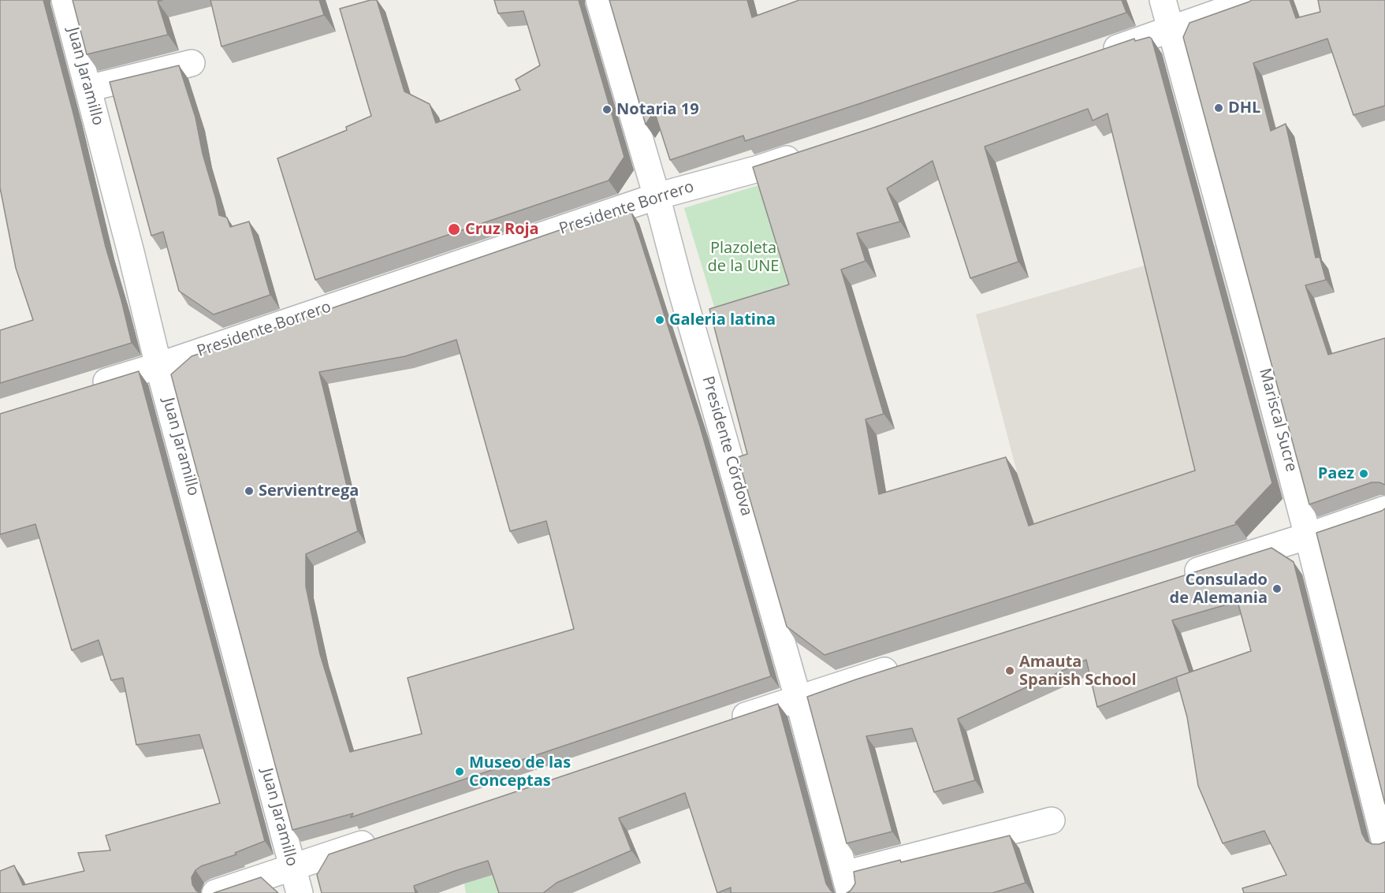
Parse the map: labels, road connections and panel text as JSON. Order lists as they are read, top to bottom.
{
  "streets": {
    "street": [
      "Juan Jaramillo",
      "Presidente Borrero",
      "Mariscal Sucre",
      "Presidente Córdova"
    ]
  },
  "crossings": [
    ["Juan Jaramillo", "Presidente Borrero"],
    ["Presidente Borrero", "Presidente Córdova"]
  ],
  "parks": ["Plazoleta de la UNE"],
  "places": [
    "DHL",
    "Notaria 19",
    "Cruz Roja",
    "Galeria latina",
    "Paez",
    "Servientrega",
    "Consulado de Alemania",
    "Amauta Spanish School",
    "Museo de las Conceptas"
  ]
}
